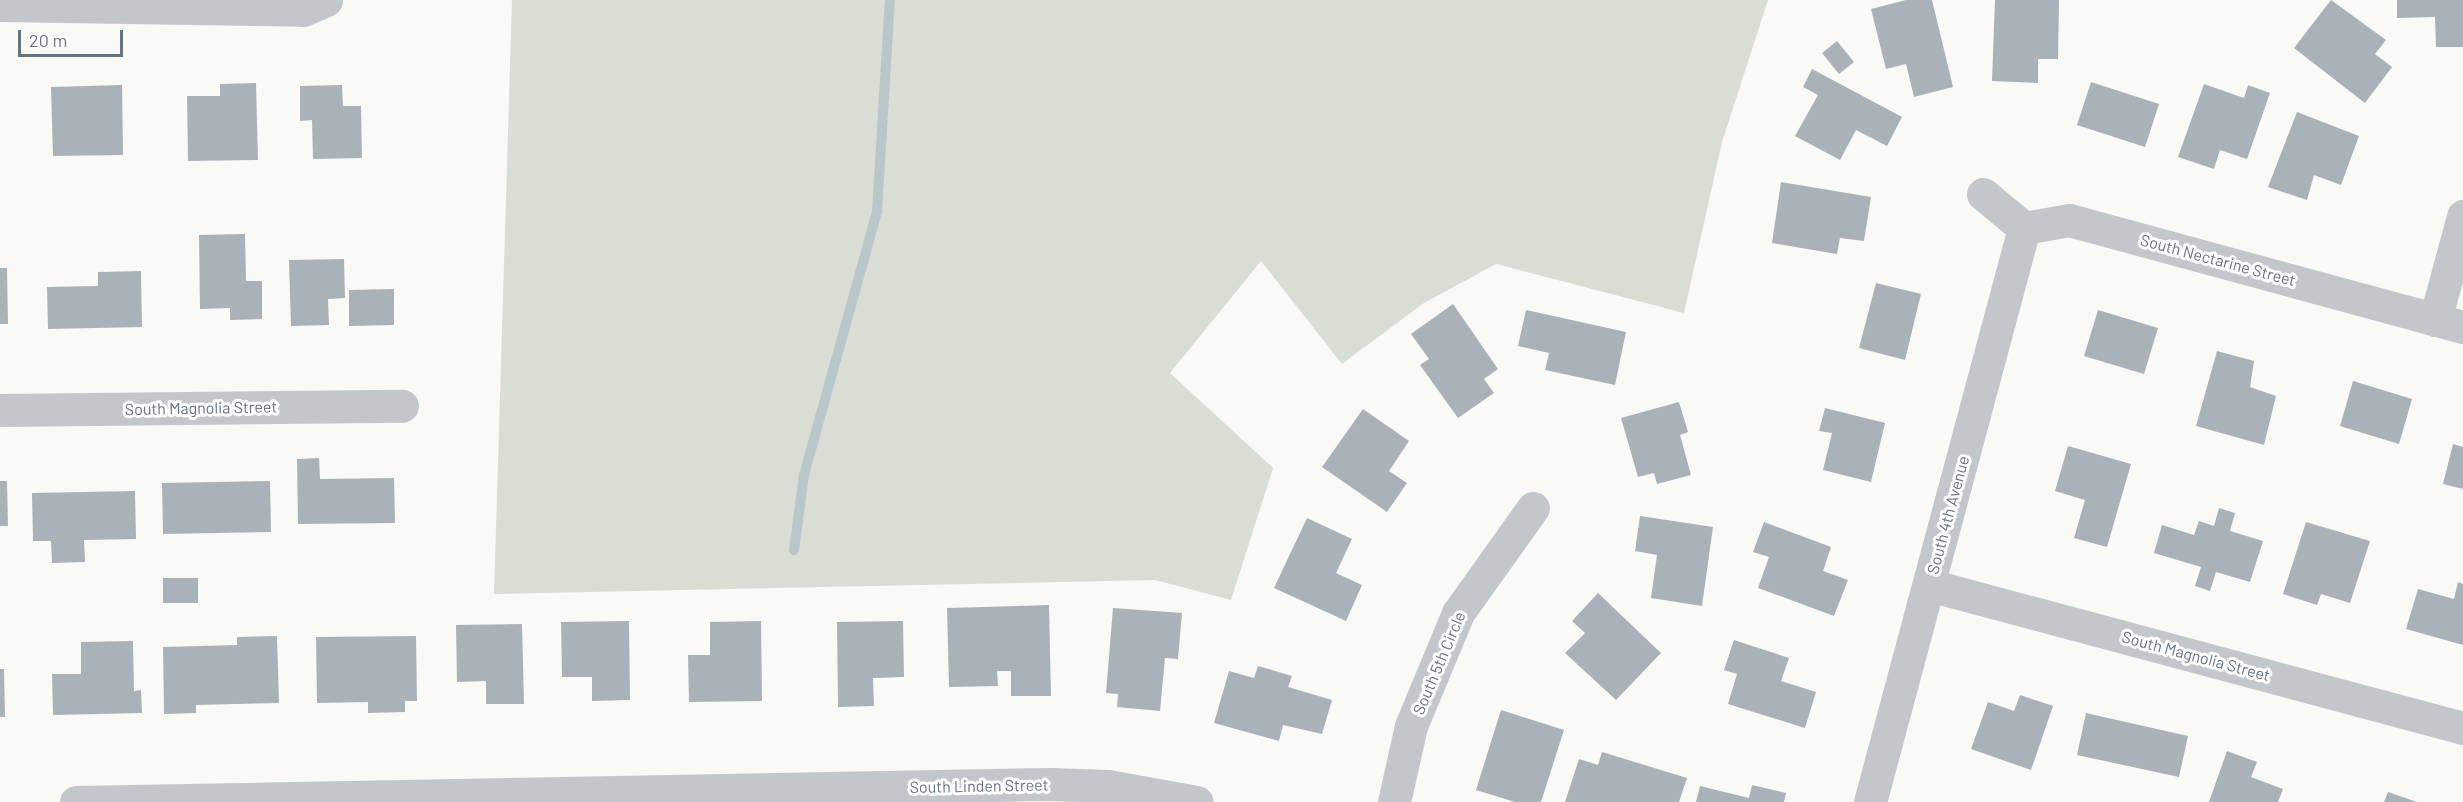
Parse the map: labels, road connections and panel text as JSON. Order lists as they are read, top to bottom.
{
  "streets": {
    "street": [
      "South Nectarine Street",
      "South Magnolia Street",
      "South 4th Avenue",
      "South 5th Circle",
      "South Linden Street"
    ]
  },
  "crossings": [
    ["South Nectarine Street", "South 4th Avenue"],
    ["South Magnolia Street", "South 4th Avenue"]
  ],
  "scale_bar": "20 m"
}
